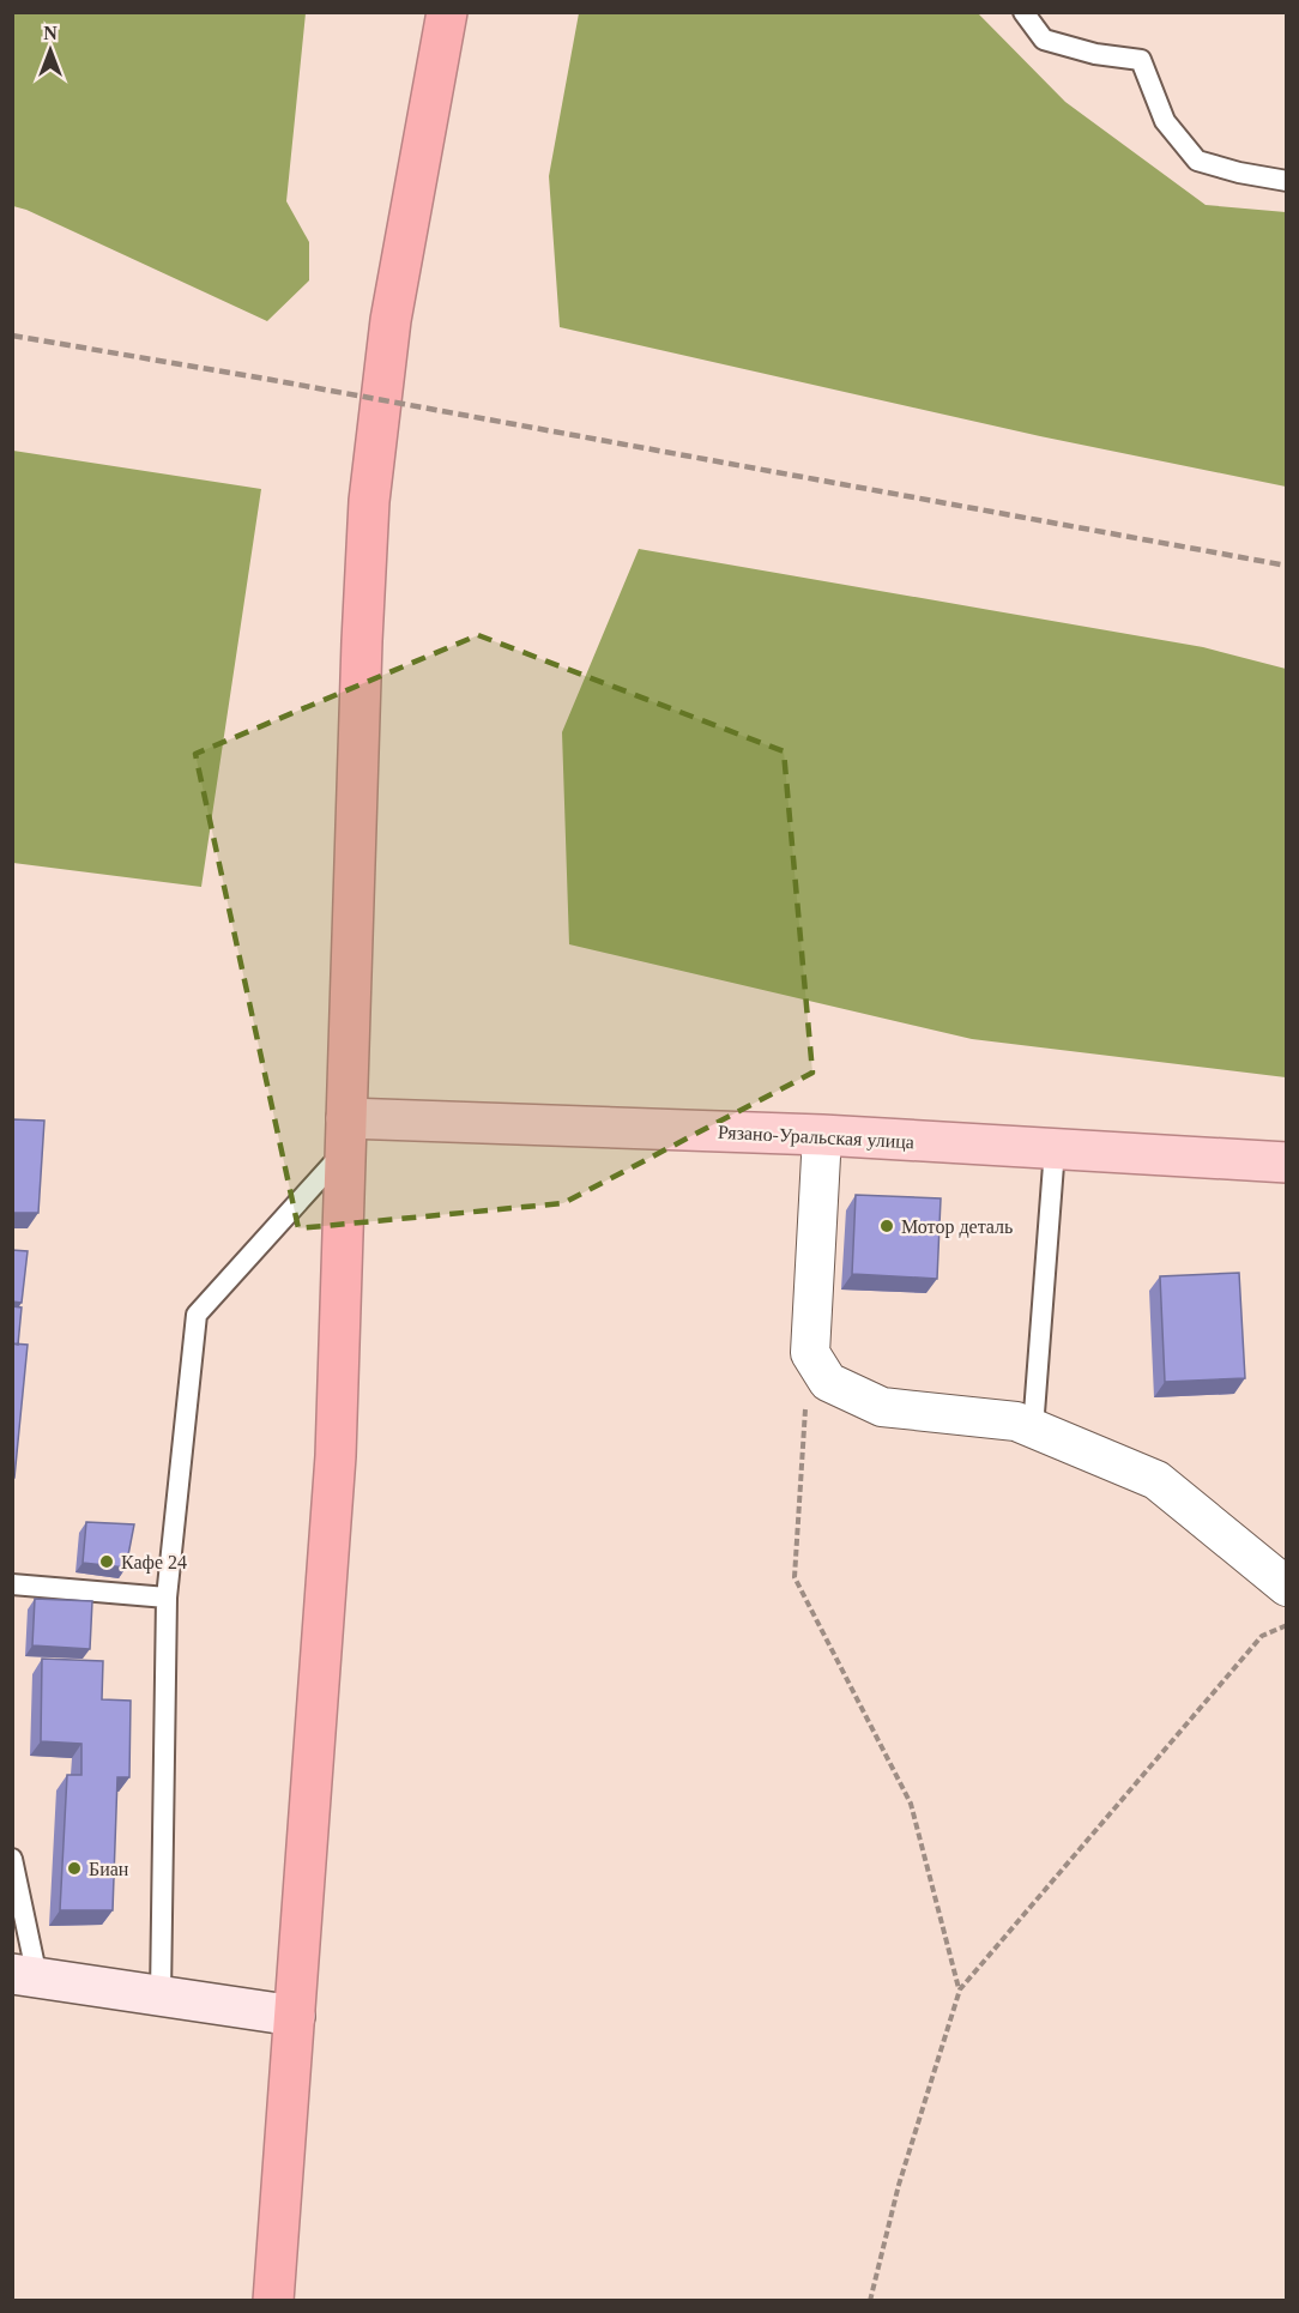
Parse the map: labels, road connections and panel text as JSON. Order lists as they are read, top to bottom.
{
  "streets": {
    "main road": ["Рязано-Уральская улица"]
  },
  "places": ["Мотор деталь", "Кафе 24", "Биан"],
  "north": "top"
}
